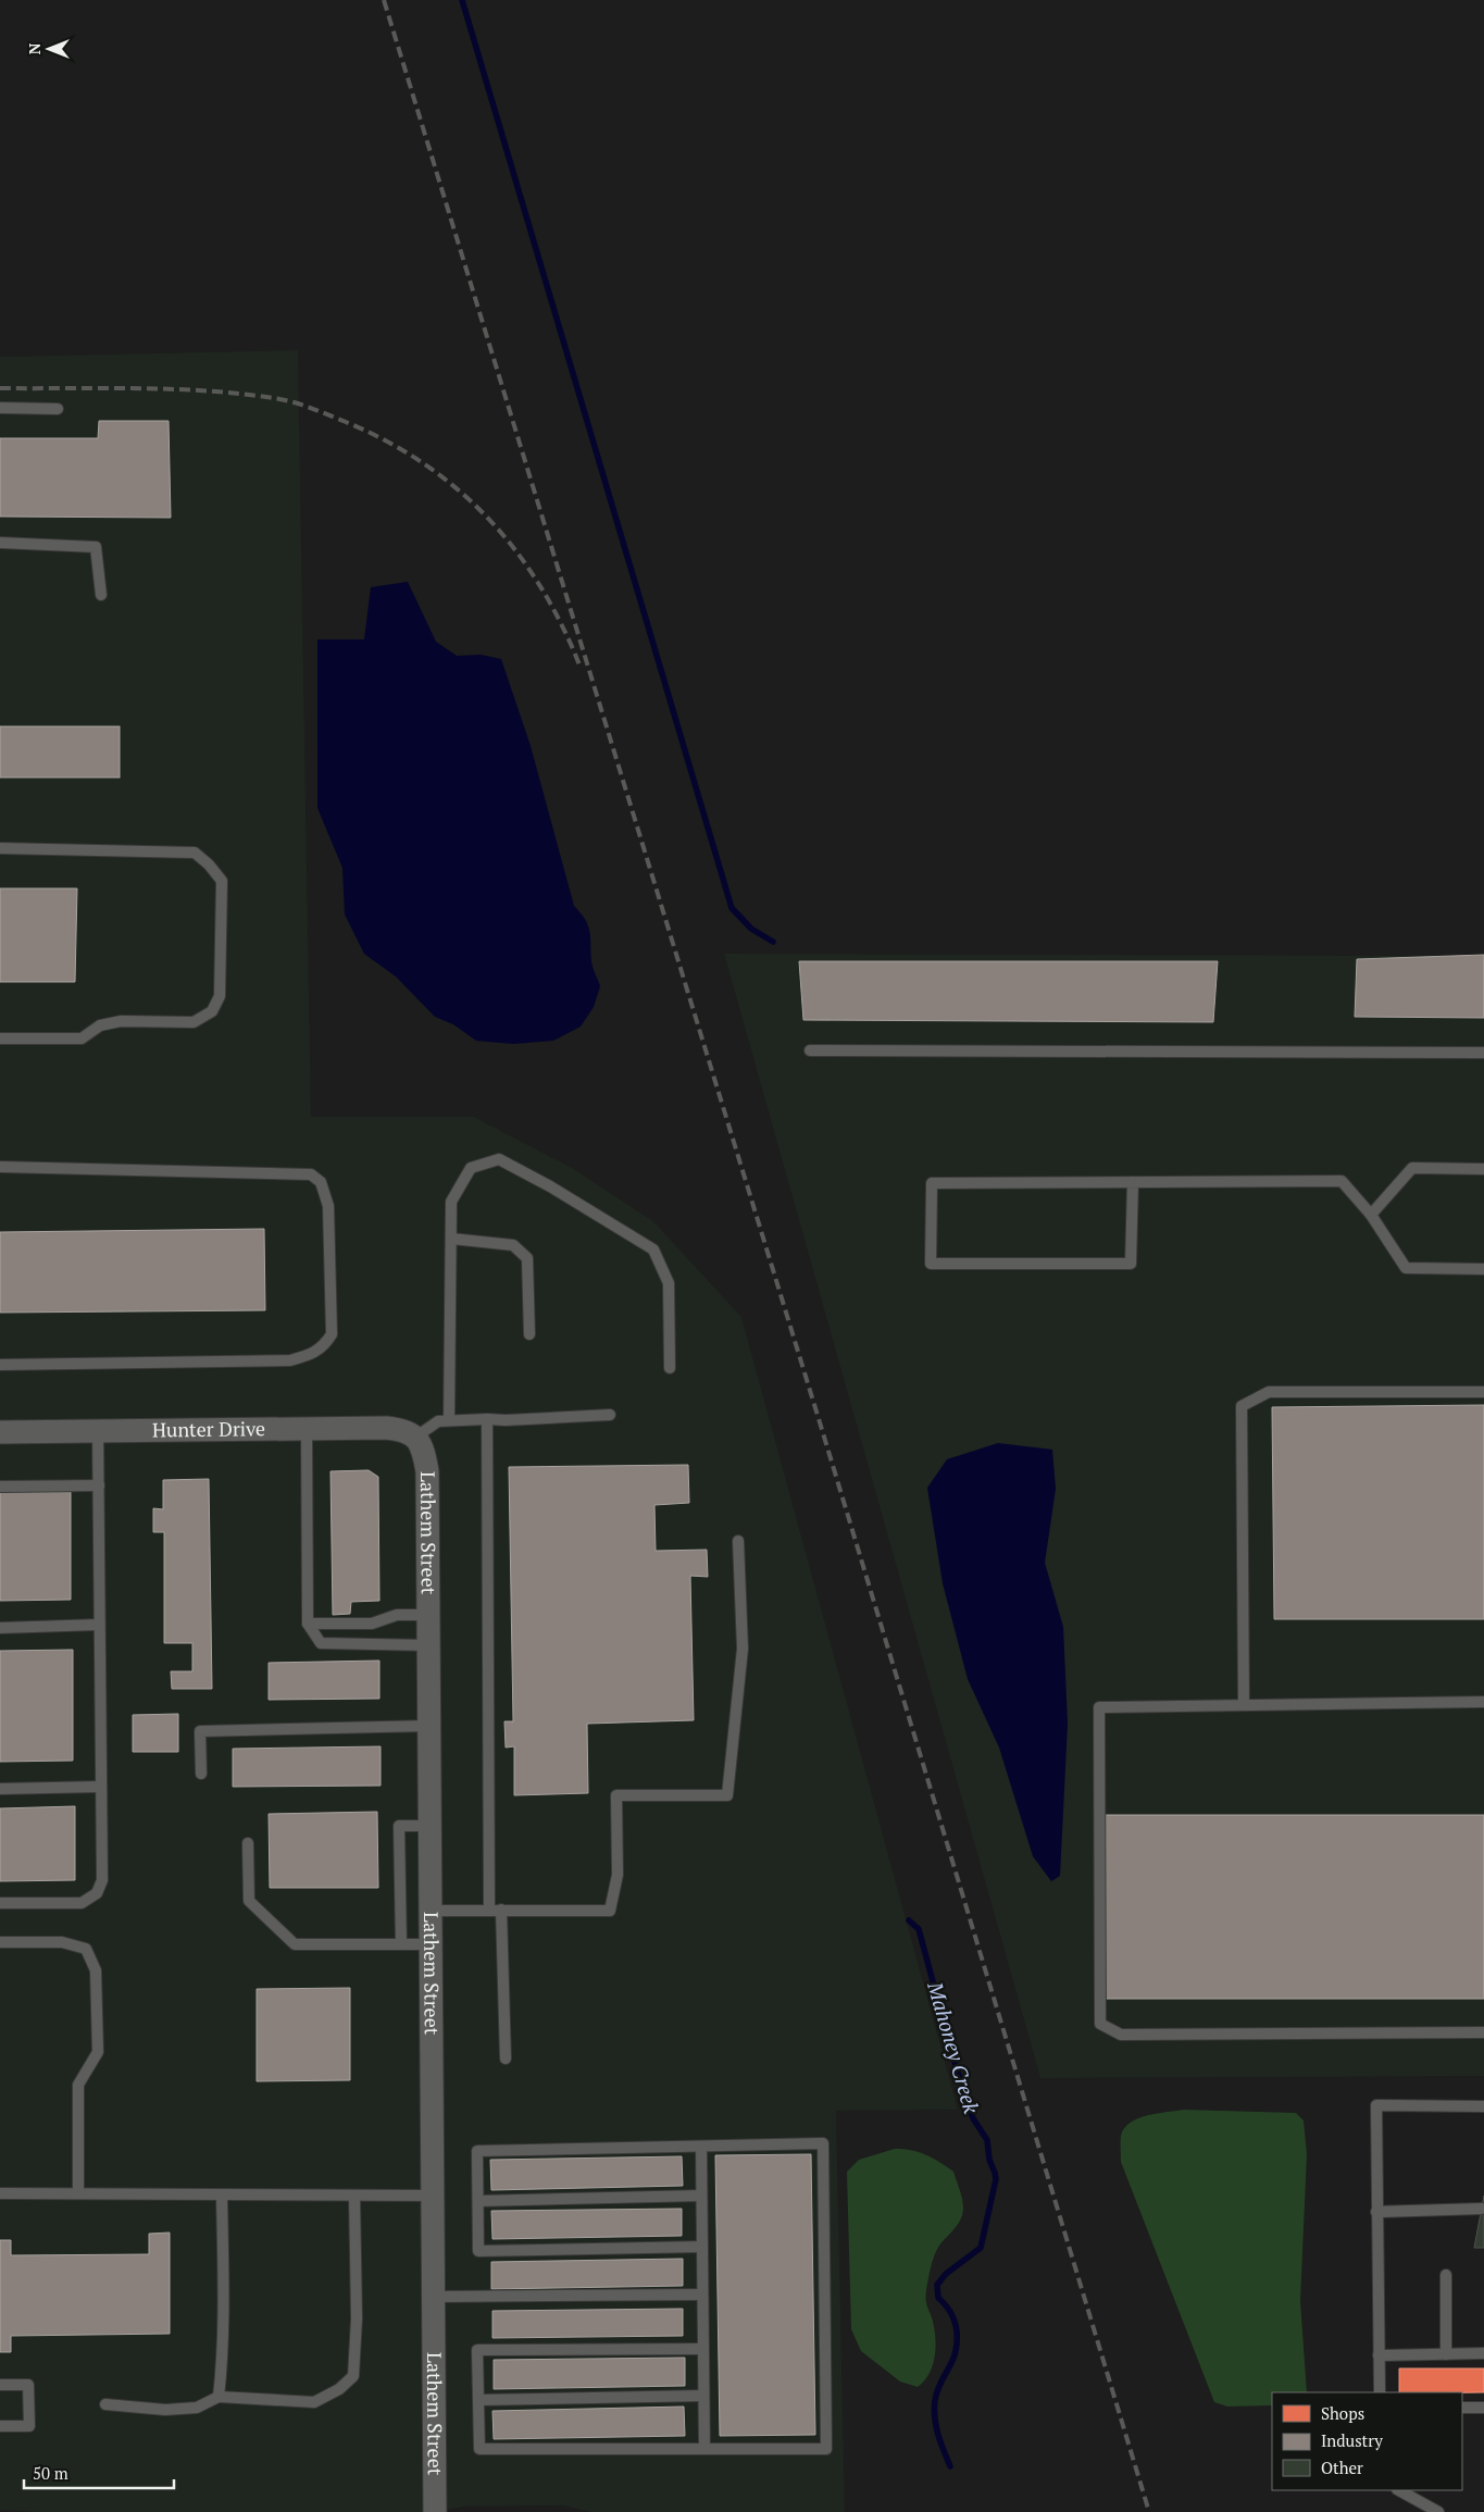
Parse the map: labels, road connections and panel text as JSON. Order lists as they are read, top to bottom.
{
  "streets": {
    "street": ["Hunter Drive", "Lathem Street"]
  },
  "crossings": [
    ["Hunter Drive", "Lathem Street"]
  ],
  "water": ["Mahoney Creek"],
  "legend": ["Shops", "Industry", "Other"],
  "scale_bar": "50 m",
  "north": "left"
}
